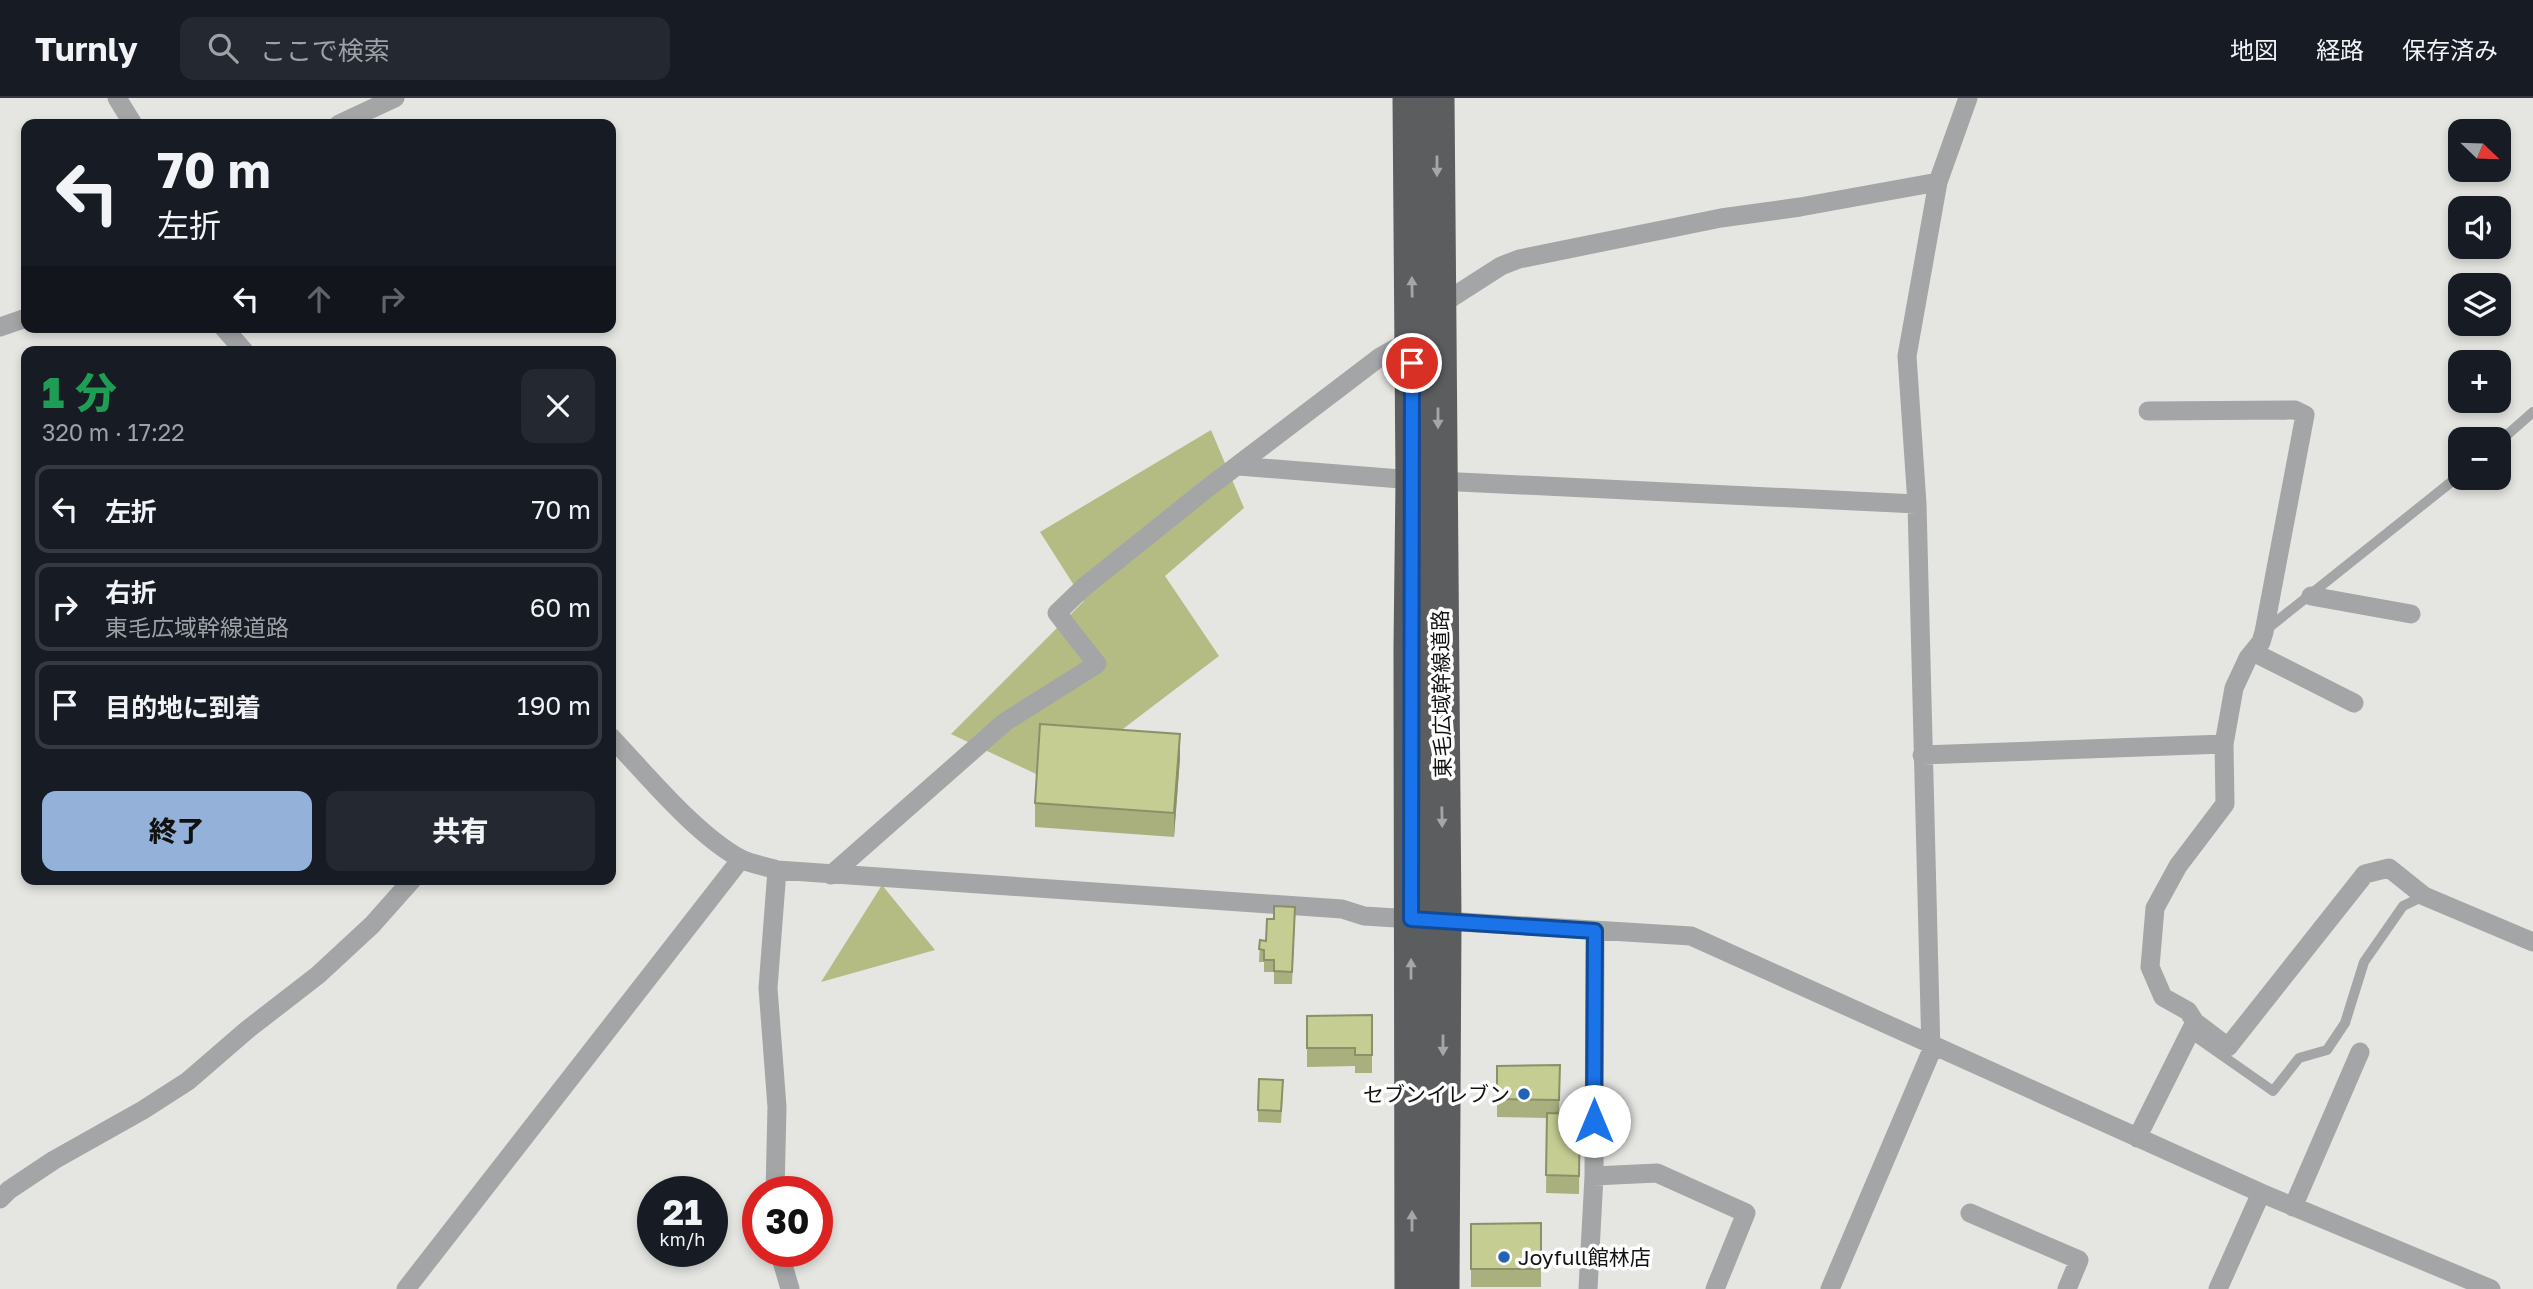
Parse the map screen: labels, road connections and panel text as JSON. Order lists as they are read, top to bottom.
{
  "streets": {
    "highway": ["東毛広域幹線道路"]
  },
  "places": ["セブンイレブン", "Joyfull館林店"],
  "north": "bottom right",
  "page": {
    "header": "Turnly",
    "search": "ここで検索",
    "nav": ["地図", "経路", "保存済み"],
    "map_buttons": ["+", "−"],
    "turn": ["70 m", "左折"],
    "heading": ["1 分", "320 m · 17:22"],
    "list": [
      {
        "name": "左折",
        "value": "70 m"
      },
      {
        "name": "右折",
        "note": "東毛広域幹線道路",
        "value": "60 m"
      },
      {
        "name": "目的地に到着",
        "value": "190 m"
      }
    ],
    "buttons": ["終了", "共有"],
    "speed": "21 km/h",
    "limit": "30"
  }
}
